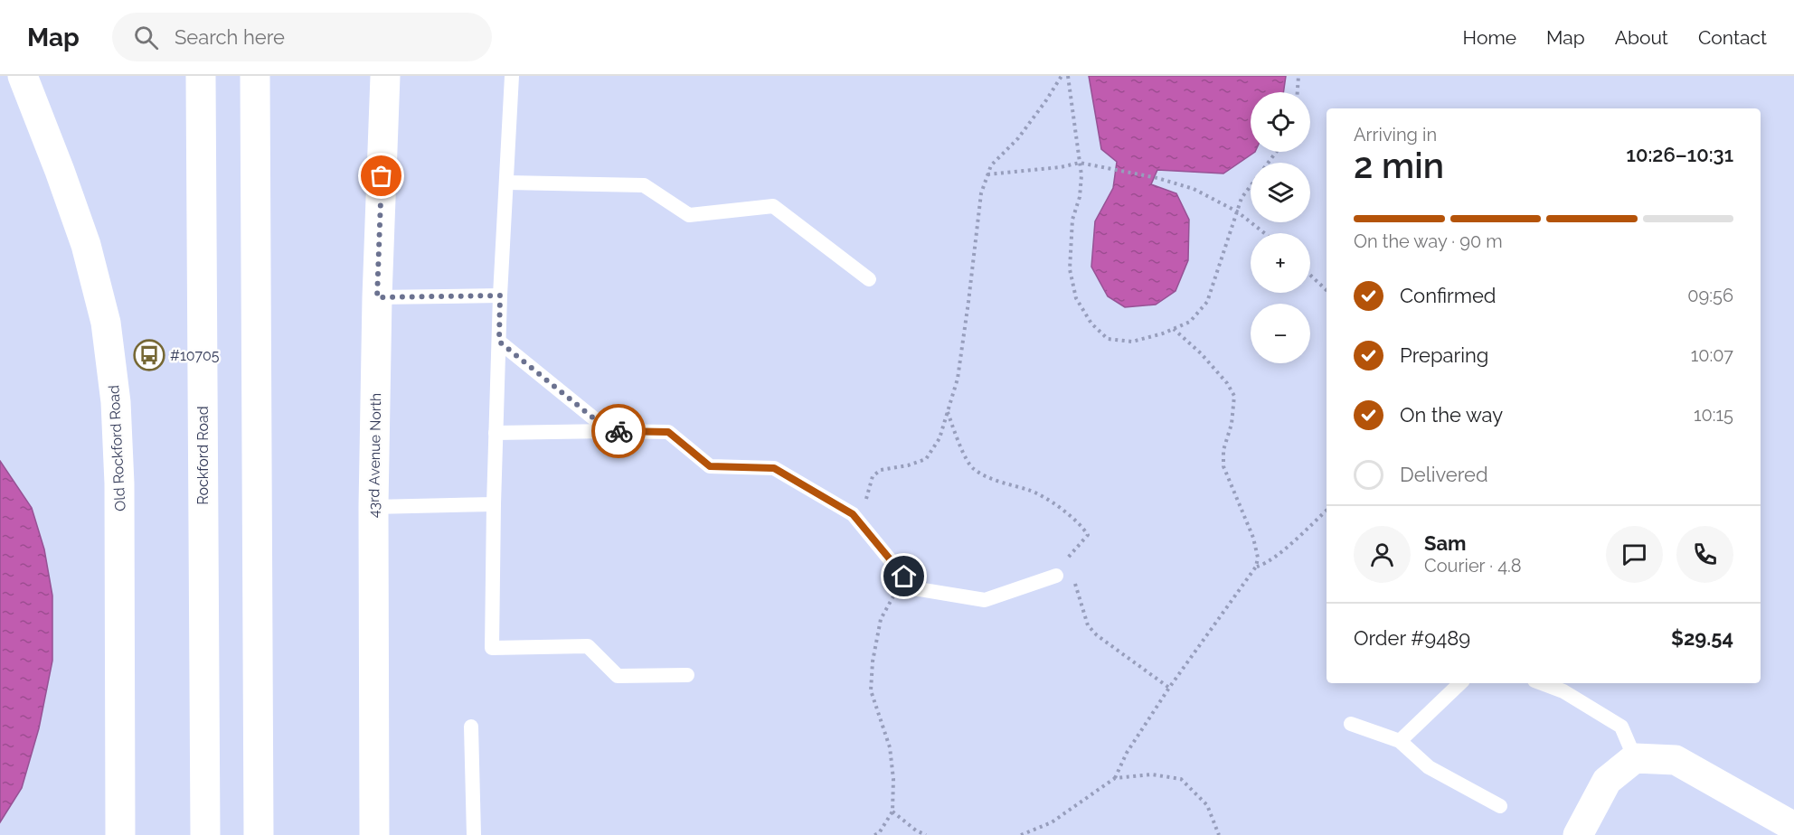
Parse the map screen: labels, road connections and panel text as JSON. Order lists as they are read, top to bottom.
{
  "streets": {
    "street": ["Old Rockford Road", "Rockford Road", "43rd Avenue North"]
  },
  "places": {
    "bus stop": ["#10705"]
  },
  "page": {
    "header": "Map",
    "search": "Search here",
    "nav": [
      "Home",
      "Map",
      "About",
      "Contact"
    ],
    "map_buttons": ["+", "−"],
    "heading": ["2 min", "Arriving in", "10:26–10:31"],
    "panel": [
      "Sam",
      "Courier · 4.8",
      "Order #9489",
      "$29.54"
    ],
    "bar": "On the way · 90 m",
    "list": [
      ["Confirmed", "09:56"],
      ["Preparing", "10:07"],
      ["On the way", "10:15"],
      "Delivered"
    ]
  }
}
